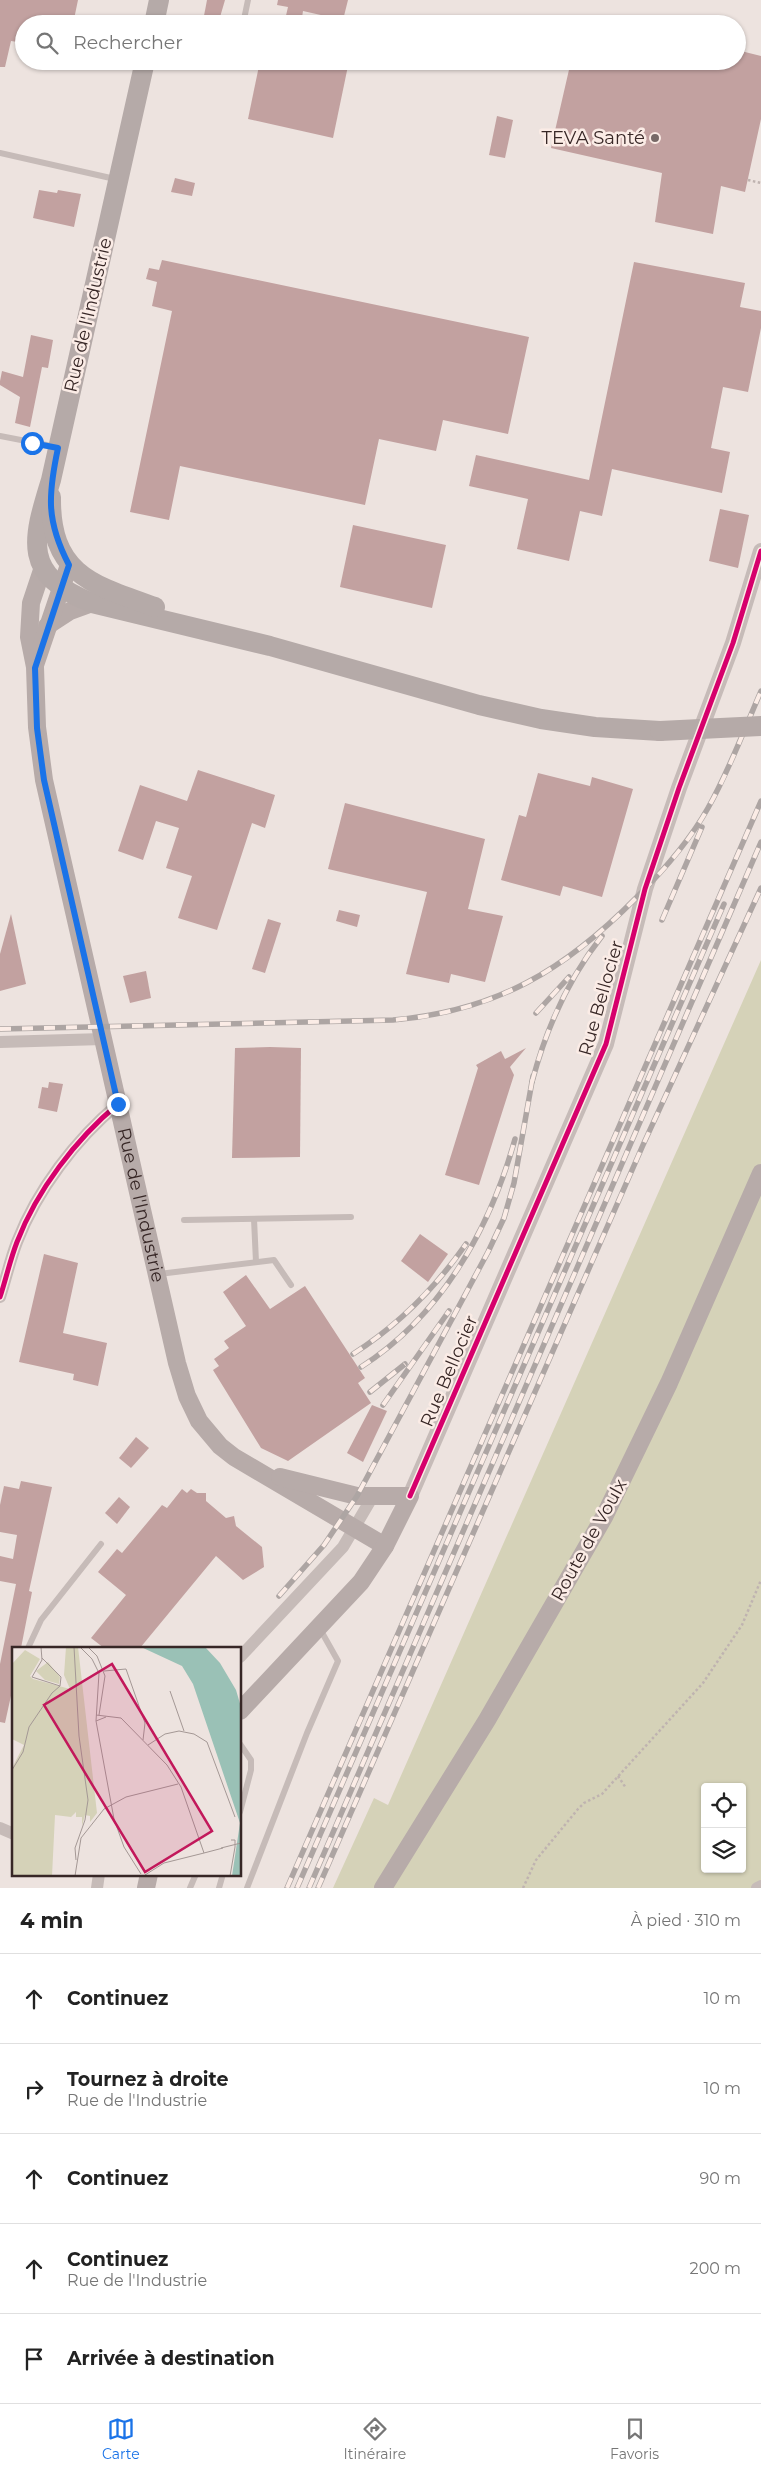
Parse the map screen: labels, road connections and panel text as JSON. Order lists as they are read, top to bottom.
{
  "streets": {
    "main road": ["Rue de l'Industrie", "Rue Bellocier", "Route de Voulx"]
  },
  "crossings": [
    ["Rue de l'Industrie", "Rue Bellocier"]
  ],
  "places": ["TEVA Santé"],
  "page": {
    "search": "Rechercher",
    "heading": ["4 min", "À pied · 310 m"],
    "list": [
      ["Continuez", "10 m"],
      ["Tournez à droite", "Rue de l'Industrie", "10 m"],
      ["Continuez", "90 m"],
      ["Continuez", "Rue de l'Industrie", "200 m"],
      "Arrivée à destination"
    ],
    "nav": ["Carte", "Itinéraire", "Favoris"]
  }
}
